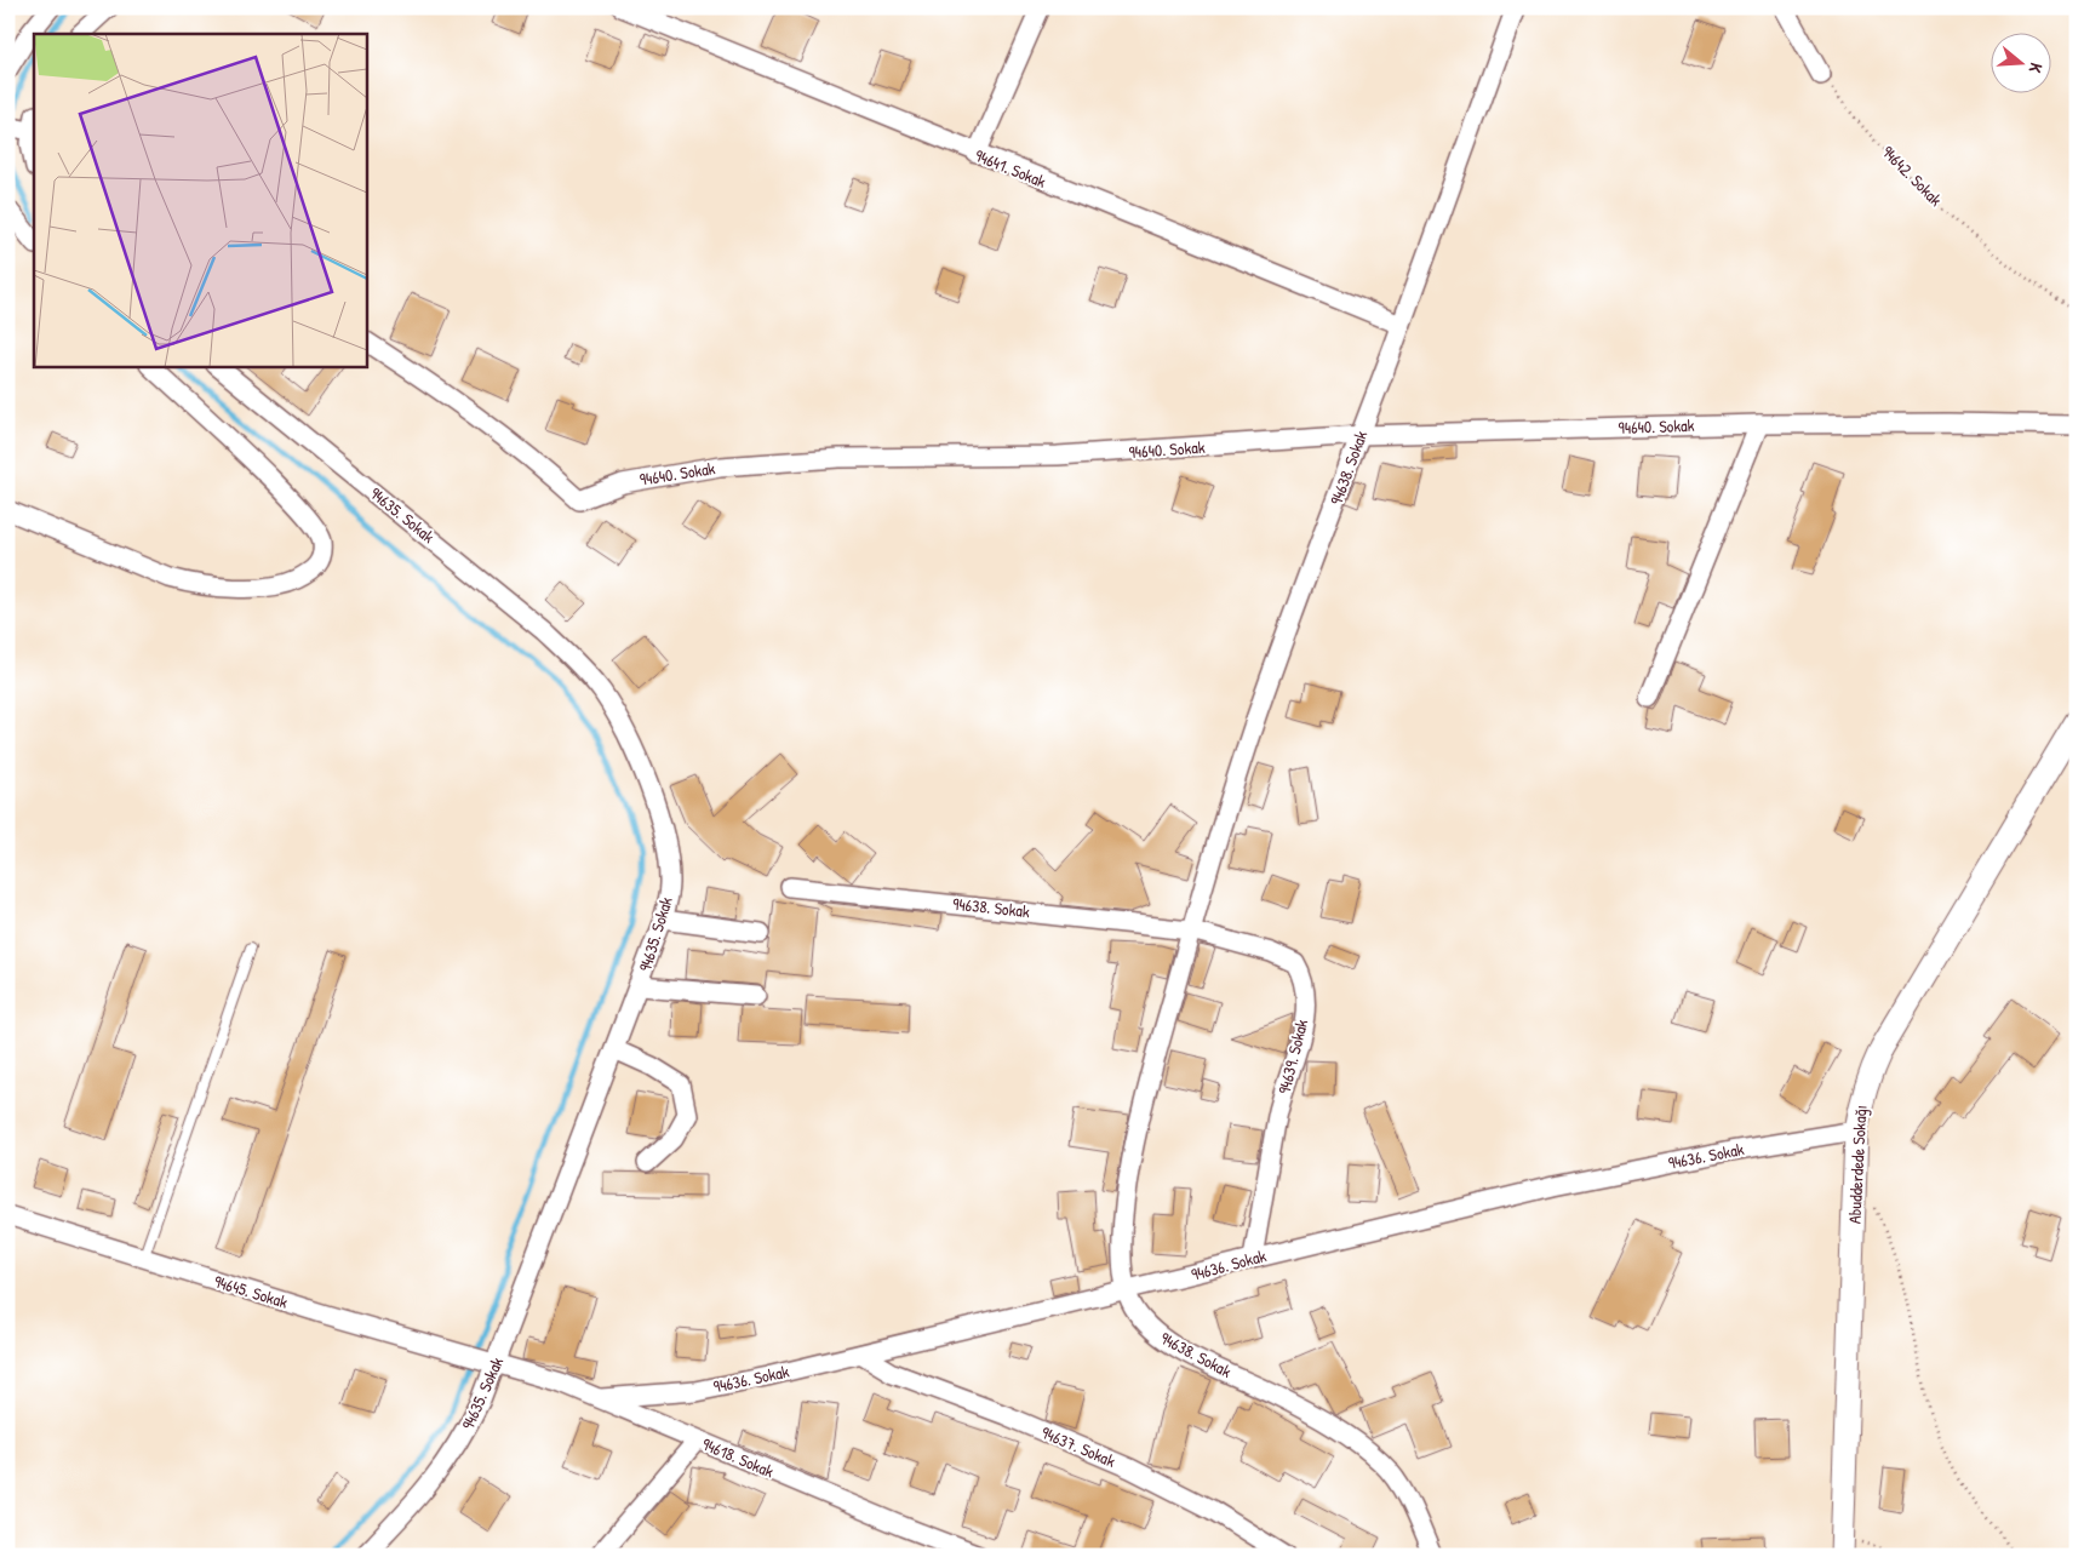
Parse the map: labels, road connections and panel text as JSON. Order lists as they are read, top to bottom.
{
  "streets": {
    "street": [
      "94641. Sokak",
      "94640. Sokak",
      "94638. Sokak",
      "94635. Sokak",
      "94639. Sokak",
      "94636. Sokak",
      "Abudderdede Sokağı",
      "94645. Sokak",
      "94637. Sokak",
      "94618. Sokak"
    ],
    "path": ["94642. Sokak"]
  },
  "crossings": [
    ["94641. Sokak", "94638. Sokak"],
    ["94640. Sokak", "94638. Sokak"],
    ["94638. Sokak", "94639. Sokak"],
    ["94638. Sokak", "94636. Sokak"],
    ["94635. Sokak", "94645. Sokak"],
    ["94635. Sokak", "94618. Sokak"],
    ["94639. Sokak", "94636. Sokak"],
    ["94636. Sokak", "Abudderdede Sokağı"],
    ["94636. Sokak", "94637. Sokak"],
    ["94636. Sokak", "94618. Sokak"],
    ["94645. Sokak", "94618. Sokak"]
  ],
  "north": "right"
}
